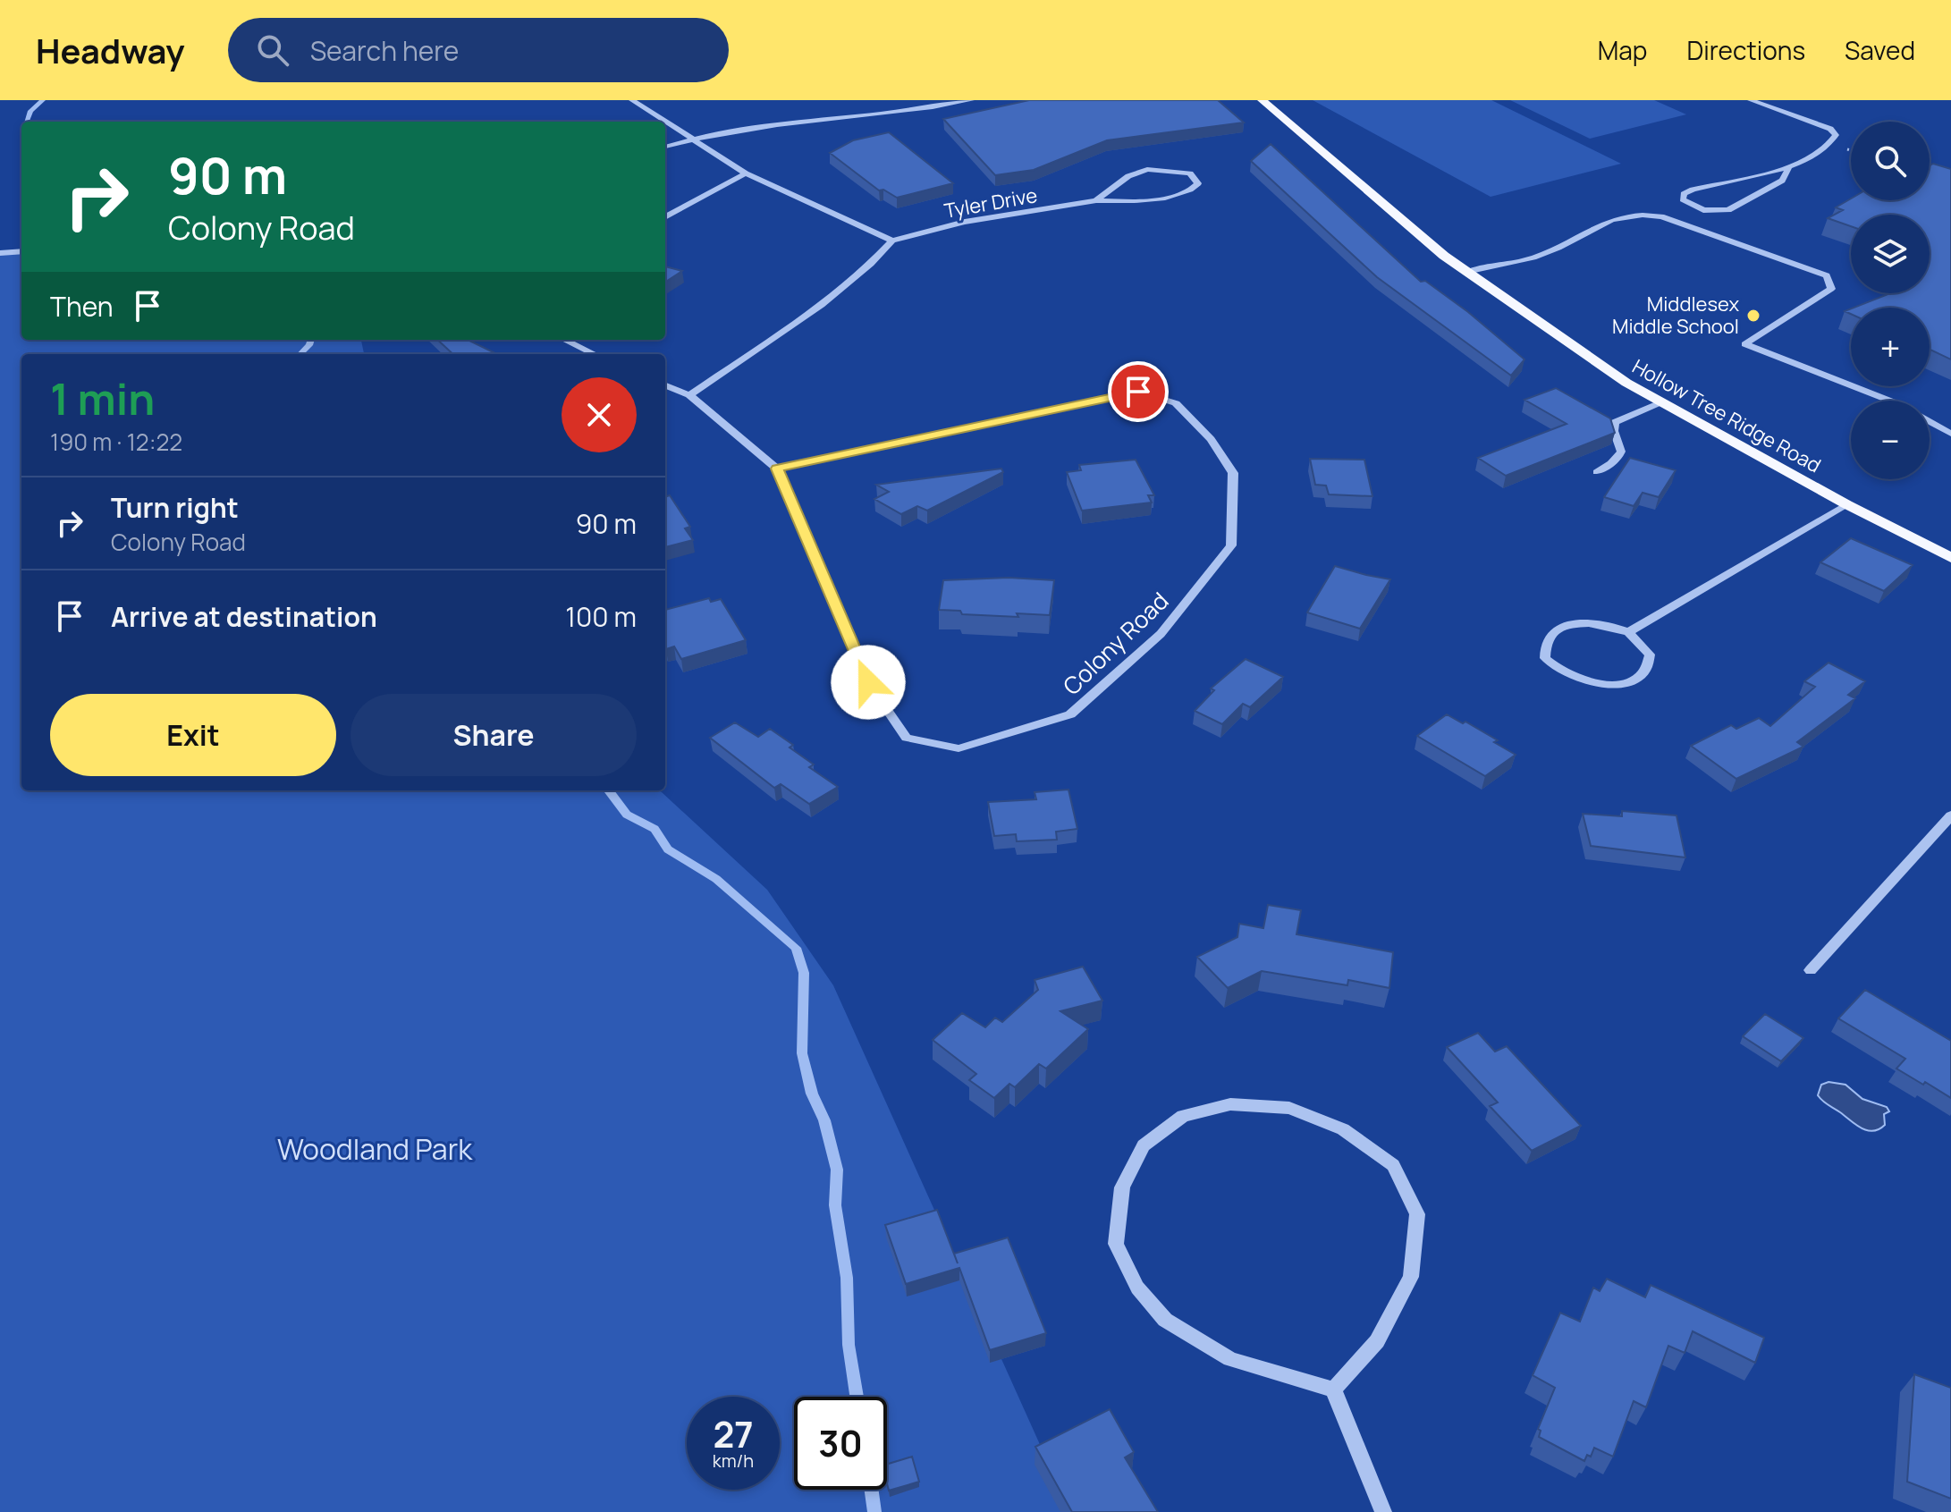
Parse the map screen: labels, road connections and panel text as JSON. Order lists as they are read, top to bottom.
{
  "streets": {
    "main road": ["Hollow Tree Ridge Road"],
    "street": ["Tyler Drive", "Colony Road"]
  },
  "parks": ["Woodland Park"],
  "places": ["Middlesex Middle School"],
  "page": {
    "header": "Headway",
    "search": "Search here",
    "nav": ["Map", "Directions", "Saved"],
    "map_buttons": ["+", "−"],
    "turn": ["90 m", "Colony Road"],
    "then": "Then",
    "heading": ["1 min", "190 m · 12:22"],
    "list": [
      {
        "name": "Turn right",
        "note": "Colony Road",
        "value": "90 m"
      },
      {
        "name": "Arrive at destination",
        "value": "100 m"
      }
    ],
    "buttons": ["Exit", "Share"],
    "speed": "27 km/h",
    "limit": "30"
  }
}
